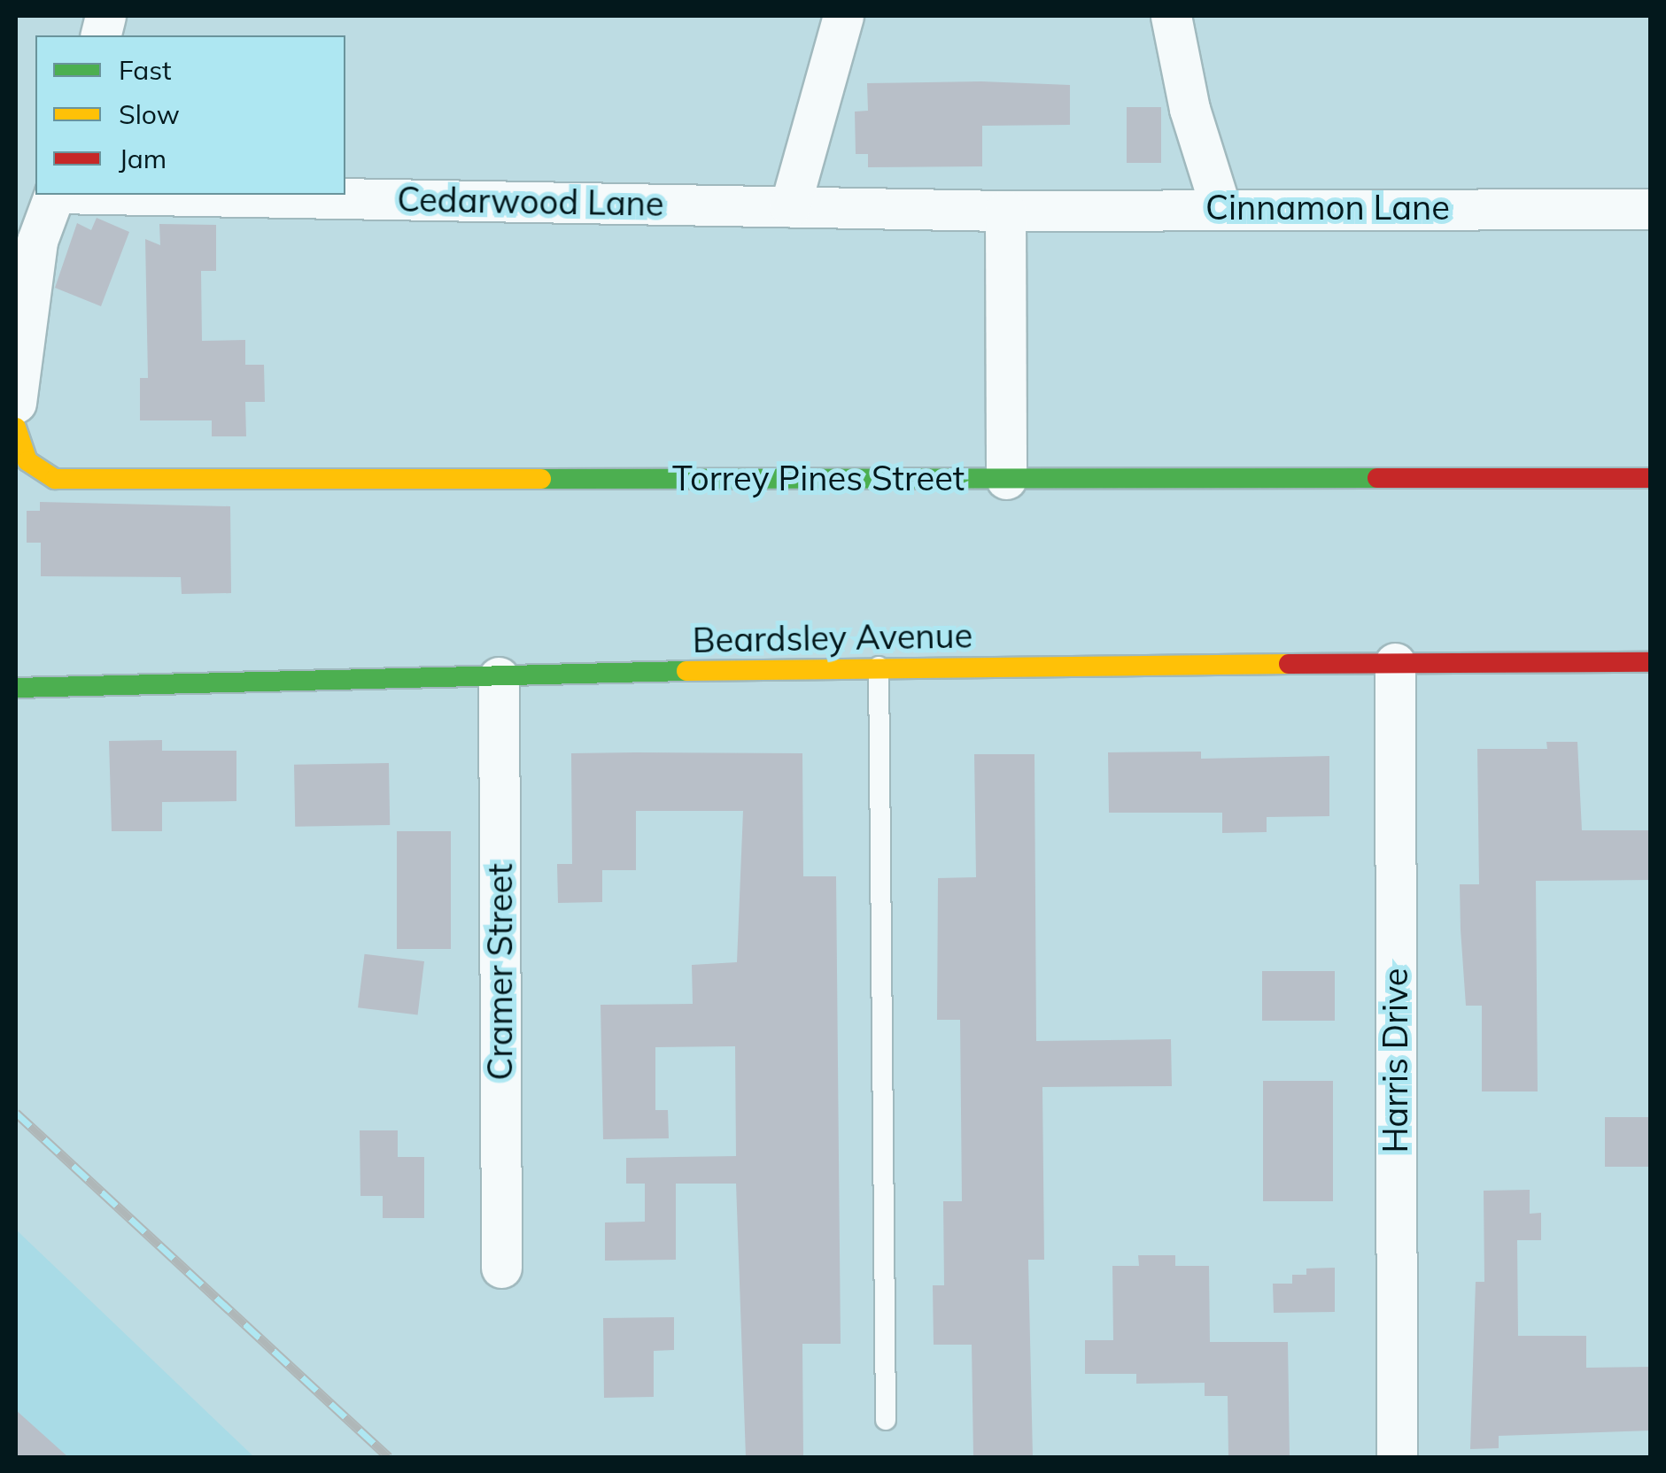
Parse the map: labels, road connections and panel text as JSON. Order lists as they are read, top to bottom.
{
  "streets": {
    "street": [
      "Cedarwood Lane",
      "Cinnamon Lane",
      "Torrey Pines Street",
      "Beardsley Avenue",
      "Cramer Street",
      "Harris Drive"
    ]
  },
  "crossings": [
    ["Cedarwood Lane", "Cinnamon Lane"],
    ["Beardsley Avenue", "Cramer Street"],
    ["Beardsley Avenue", "Harris Drive"]
  ],
  "legend": ["Fast", "Slow", "Jam"]
}
